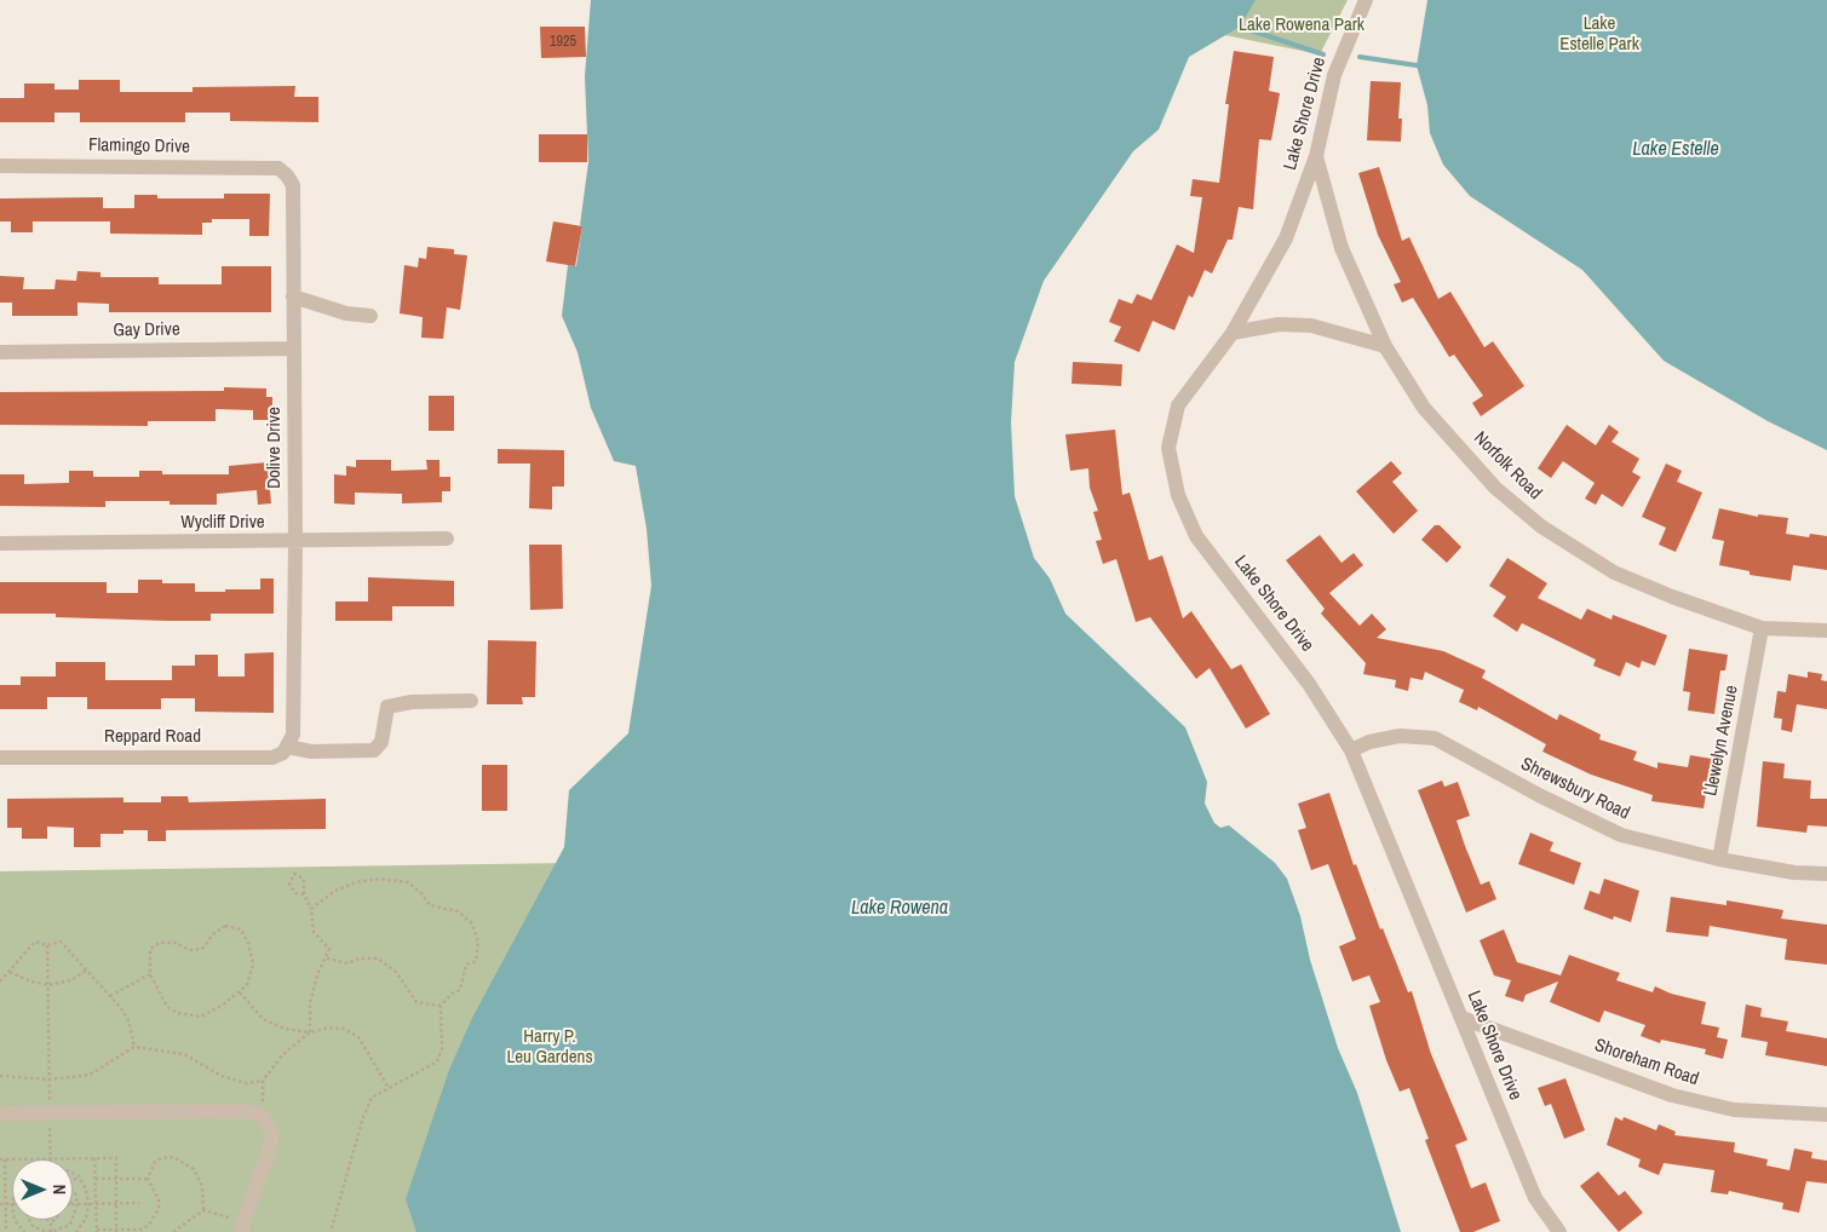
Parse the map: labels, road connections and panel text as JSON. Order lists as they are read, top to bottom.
{
  "streets": {
    "street": [
      "Lake Shore Drive",
      "Flamingo Drive",
      "Gay Drive",
      "Dolive Drive",
      "Norfolk Road",
      "Wycliff Drive",
      "Reppard Road",
      "Llewelyn Avenue",
      "Shrewsbury Road",
      "Shoreham Road"
    ]
  },
  "crossings": [
    ["Lake Shore Drive", "Norfolk Road"],
    ["Lake Shore Drive", "Shrewsbury Road"],
    ["Lake Shore Drive", "Shoreham Road"],
    ["Flamingo Drive", "Dolive Drive"],
    ["Gay Drive", "Dolive Drive"],
    ["Dolive Drive", "Wycliff Drive"],
    ["Dolive Drive", "Reppard Road"],
    ["Norfolk Road", "Llewelyn Avenue"],
    ["Llewelyn Avenue", "Shrewsbury Road"]
  ],
  "water": ["Lake Estelle", "Lake Rowena"],
  "parks": ["Lake Estelle Park", "Lake Rowena Park", "Harry P. Leu Gardens"],
  "house_numbers": ["1925"],
  "north": "right"
}
